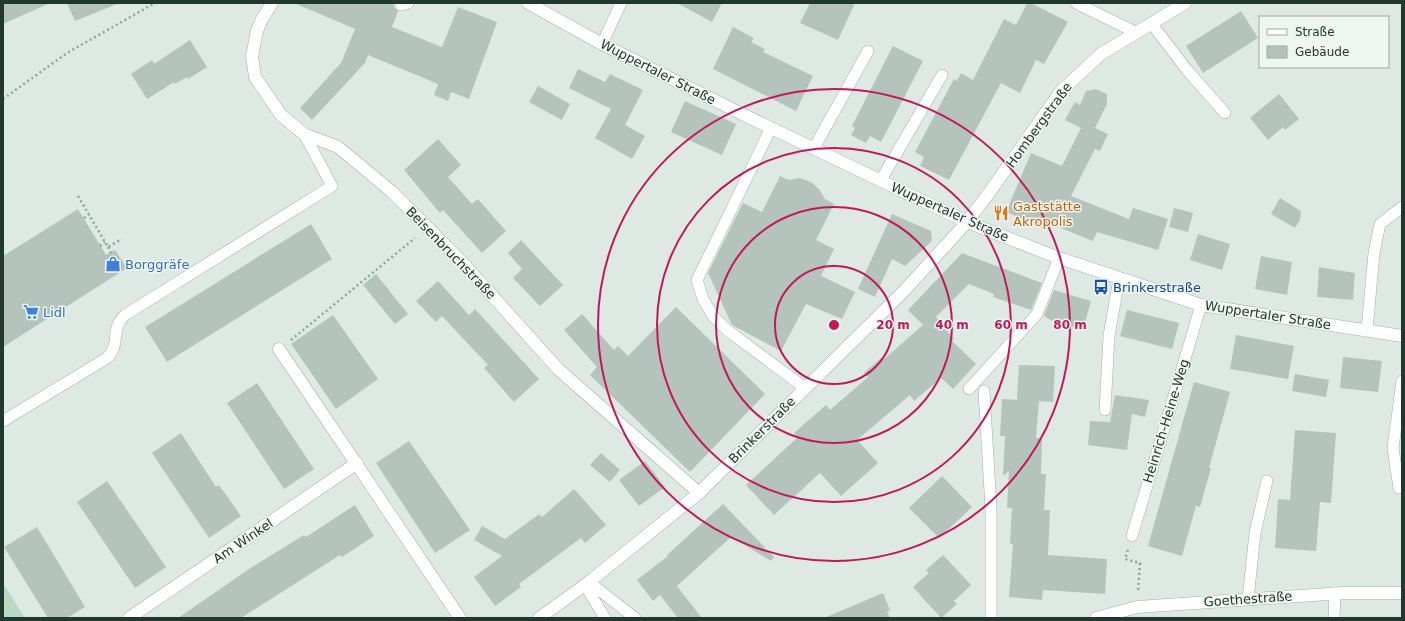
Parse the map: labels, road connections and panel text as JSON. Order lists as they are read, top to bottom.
{
  "streets": {
    "street": [
      "Wuppertaler Straße",
      "Hombergstraße",
      "Beisenbruchstraße",
      "Brinkerstraße",
      "Am Winkel",
      "Goethestraße"
    ],
    "lane": ["Heinrich-Heine-Weg"]
  },
  "crossings": [
    ["Wuppertaler Straße", "Hombergstraße"],
    ["Wuppertaler Straße", "Heinrich-Heine-Weg"],
    ["Wuppertaler Straße", "Brinkerstraße"],
    ["Hombergstraße", "Brinkerstraße"],
    ["Beisenbruchstraße", "Brinkerstraße"]
  ],
  "places": {
    "restaurant": ["Gaststätte Akropolis"],
    "shop": ["Borggräfe"],
    "bus stop": ["Brinkerstraße"],
    "supermarket": ["Lidl"]
  },
  "legend": ["Straße", "Gebäude"],
  "rings": [
    "20 m",
    "40 m",
    "60 m",
    "80 m"
  ]
}
